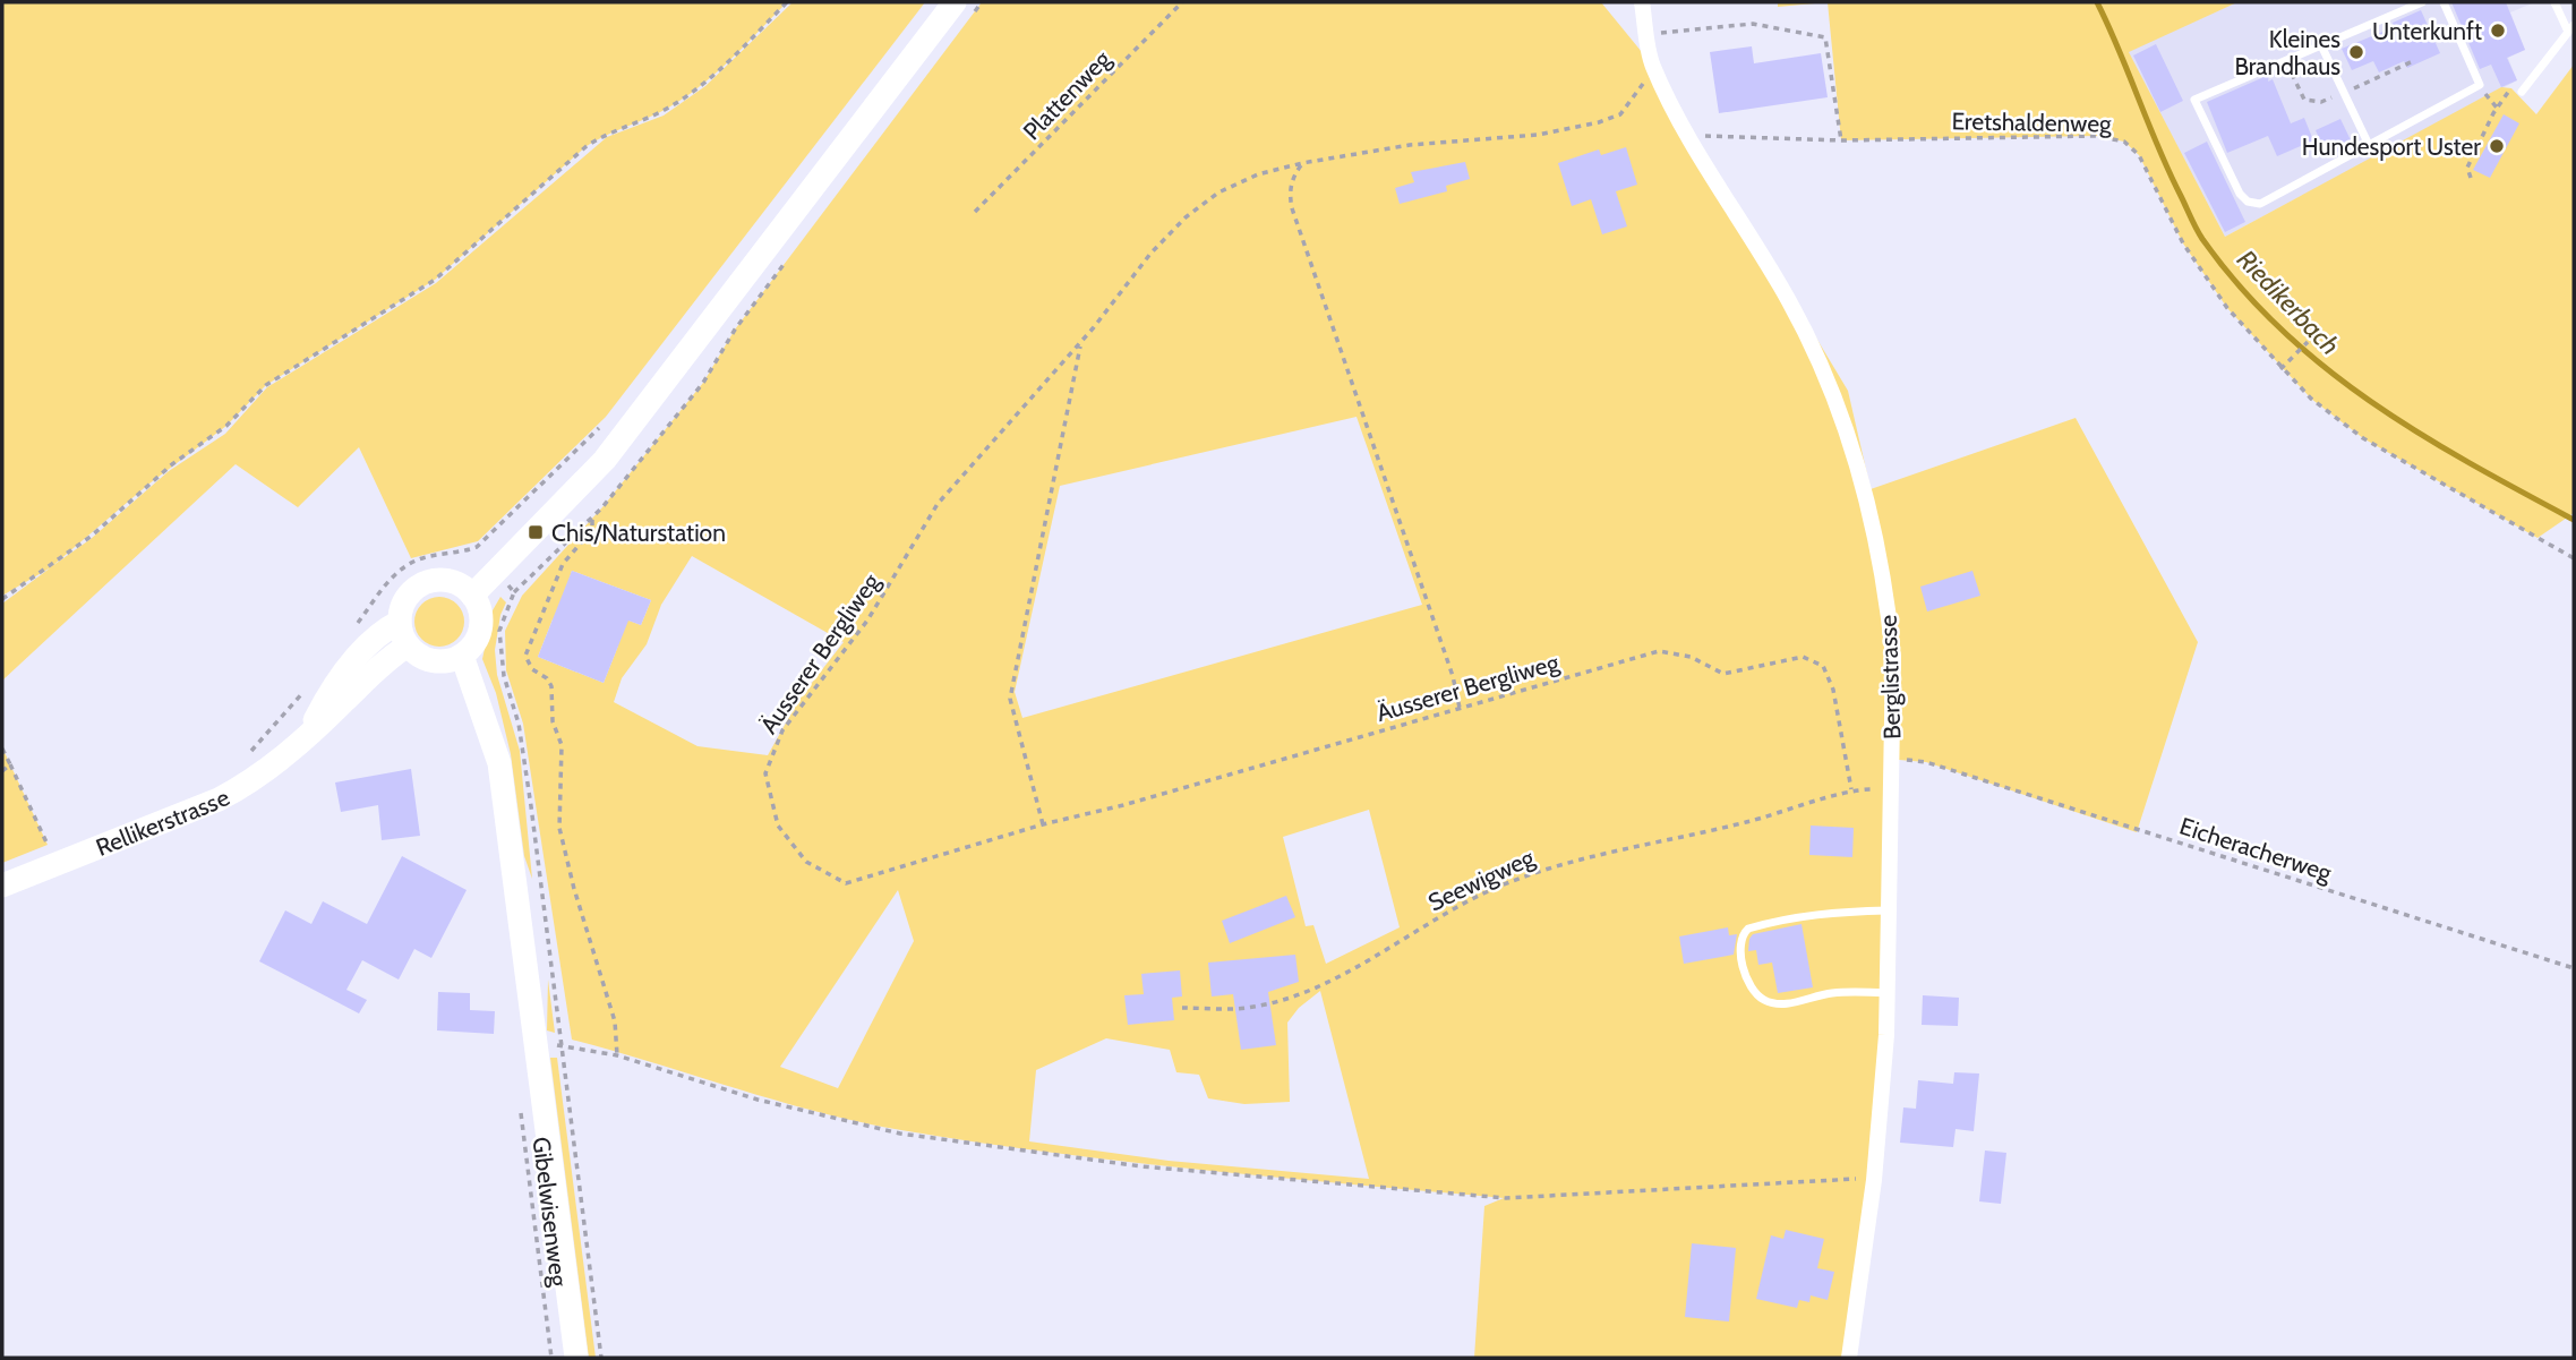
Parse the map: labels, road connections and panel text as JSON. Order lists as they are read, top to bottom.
{
  "streets": {
    "main road": ["Rellikerstrasse"],
    "street": ["Berglistrasse"],
    "path": [
      "Plattenweg",
      "Eretshaldenweg",
      "Äusserer Bergliweg",
      "Eicheracherweg",
      "Seewigweg",
      "Gibelwisenweg"
    ]
  },
  "crossings": [
    ["Eretshaldenweg", "Berglistrasse"],
    ["Äusserer Bergliweg", "Berglistrasse"],
    ["Äusserer Bergliweg", "Seewigweg"]
  ],
  "water": ["Riedikerbach"],
  "places": {
    "other": ["Unterkunft", "Kleines Brandhaus", "Hundesport Uster"],
    "transit": ["Chis/Naturstation"]
  }
}
